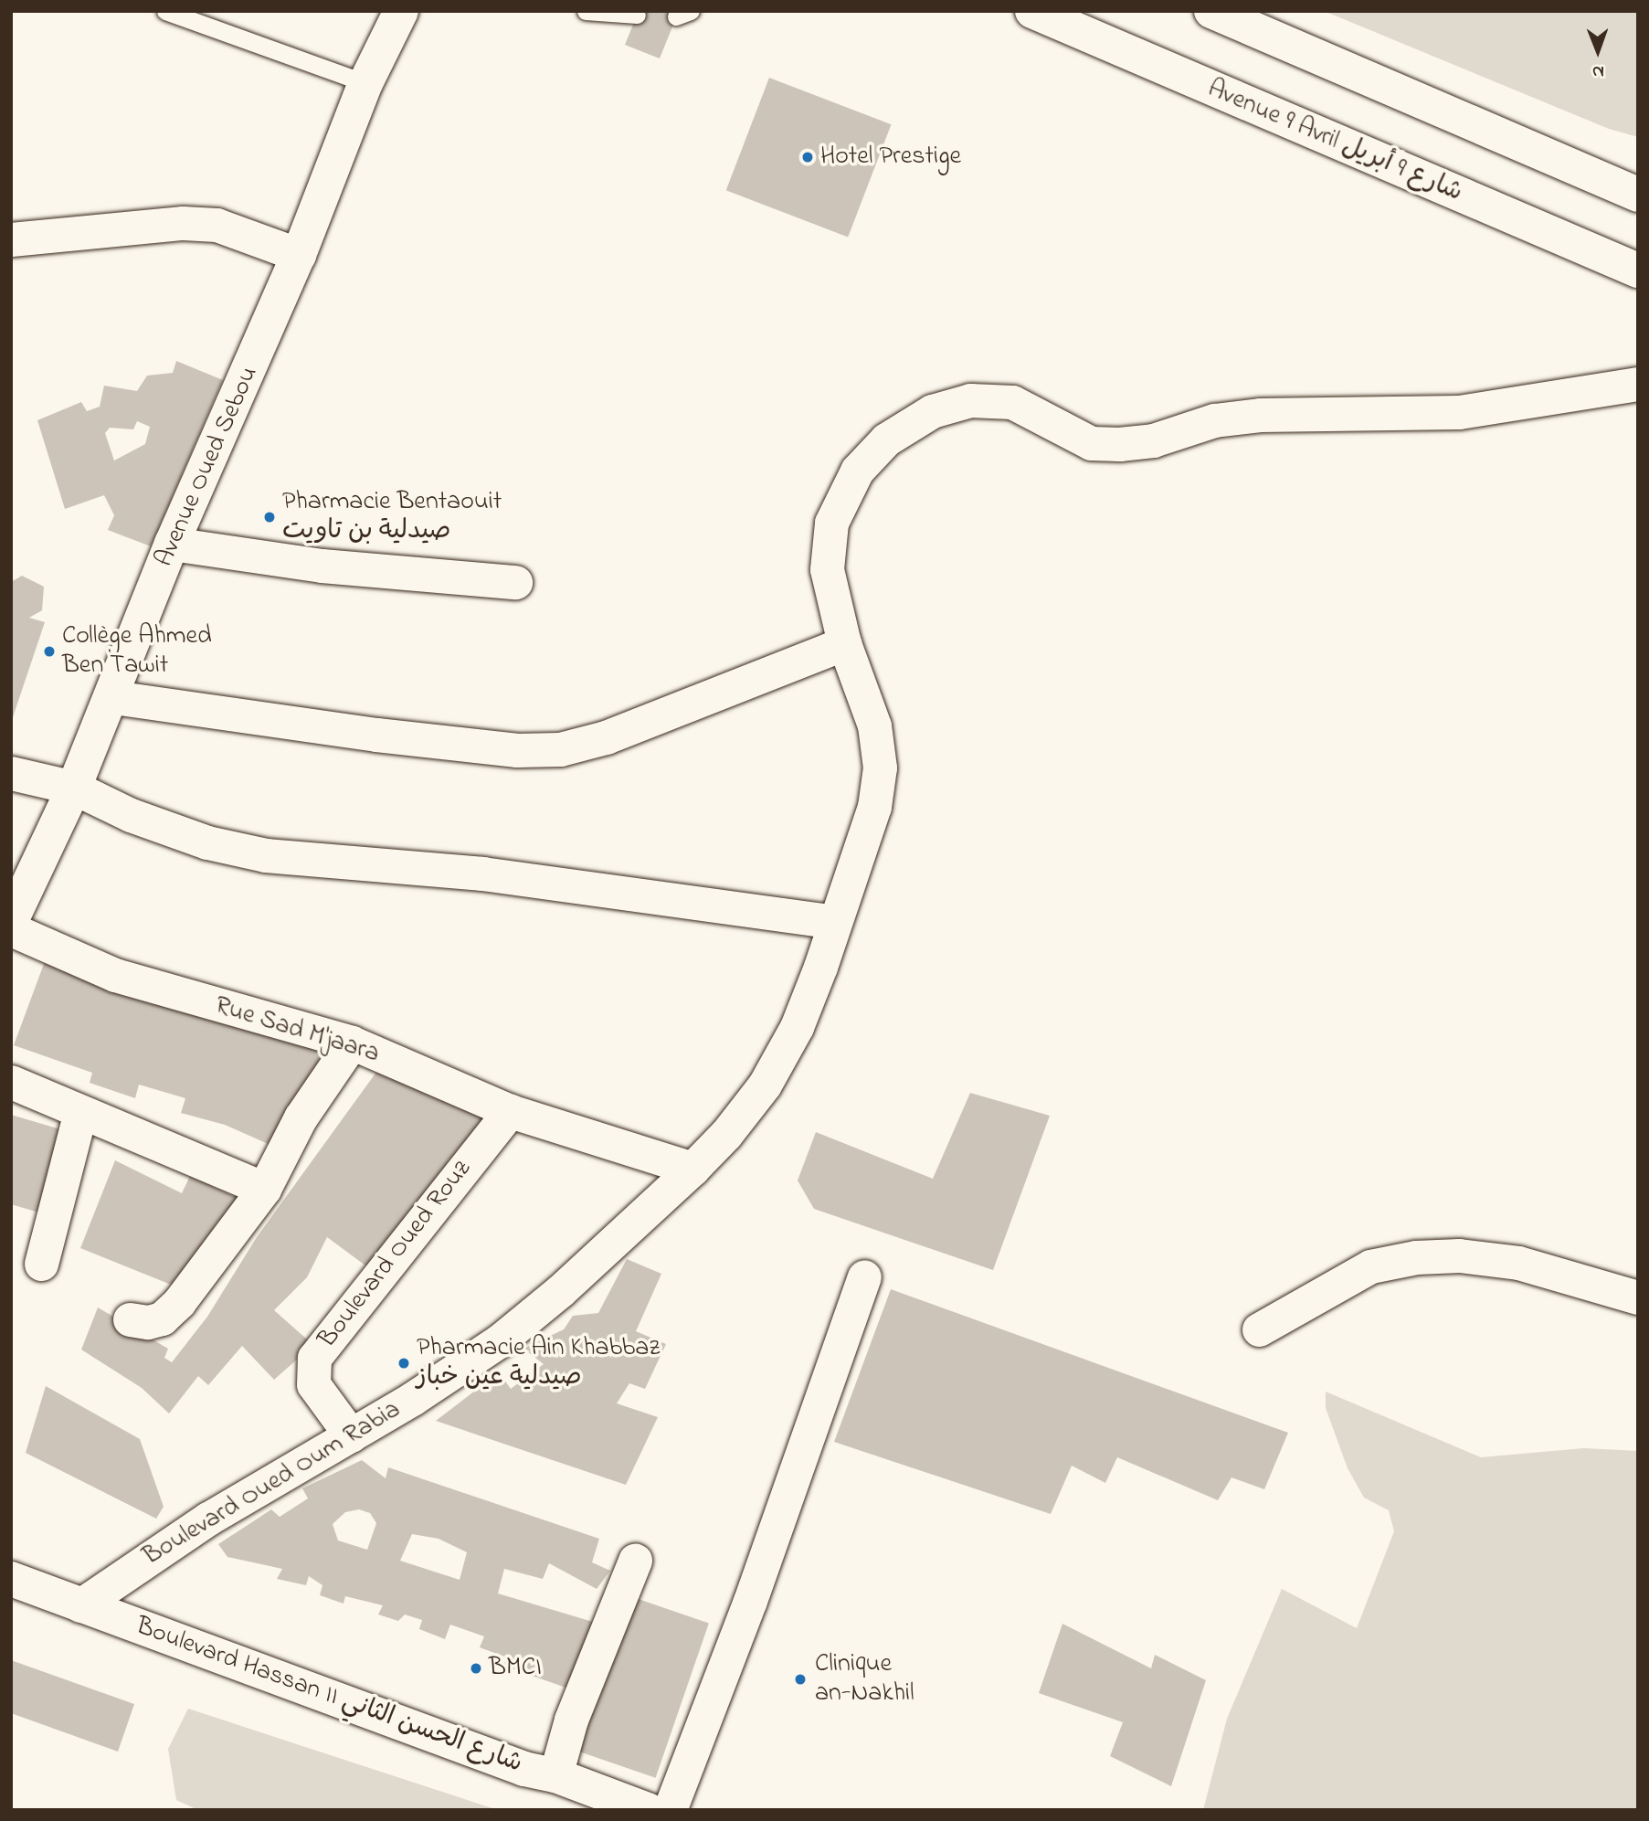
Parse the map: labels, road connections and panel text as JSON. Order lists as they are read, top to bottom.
{
  "streets": {
    "main road": ["Avenue 9 Avril شارع 9 أبريل", "Avenue Oued Sebou", "Boulevard Hassan II شارع الحسن الثاني"],
    "street": ["Rue Sad M'jaara", "Boulevard Oued Rouz", "Boulevard Oued Oum Rabia"]
  },
  "crossings": [
    ["Rue Sad M'jaara", "Boulevard Oued Rouz"],
    ["Rue Sad M'jaara", "Boulevard Oued Oum Rabia"],
    ["Boulevard Oued Rouz", "Boulevard Oued Oum Rabia"],
    ["Boulevard Oued Oum Rabia", "Boulevard Hassan II شارع الحسن الثاني"]
  ],
  "places": [
    "Hotel Prestige",
    "Pharmacie Bentaouit صيدلية بن تاويت",
    "Collège Ahmed Ben Tawit",
    "Pharmacie Ain Khabbaz صيدلية عين خباز",
    "BMCI",
    "Clinique an-Nakhil"
  ],
  "north": "bottom"
}
